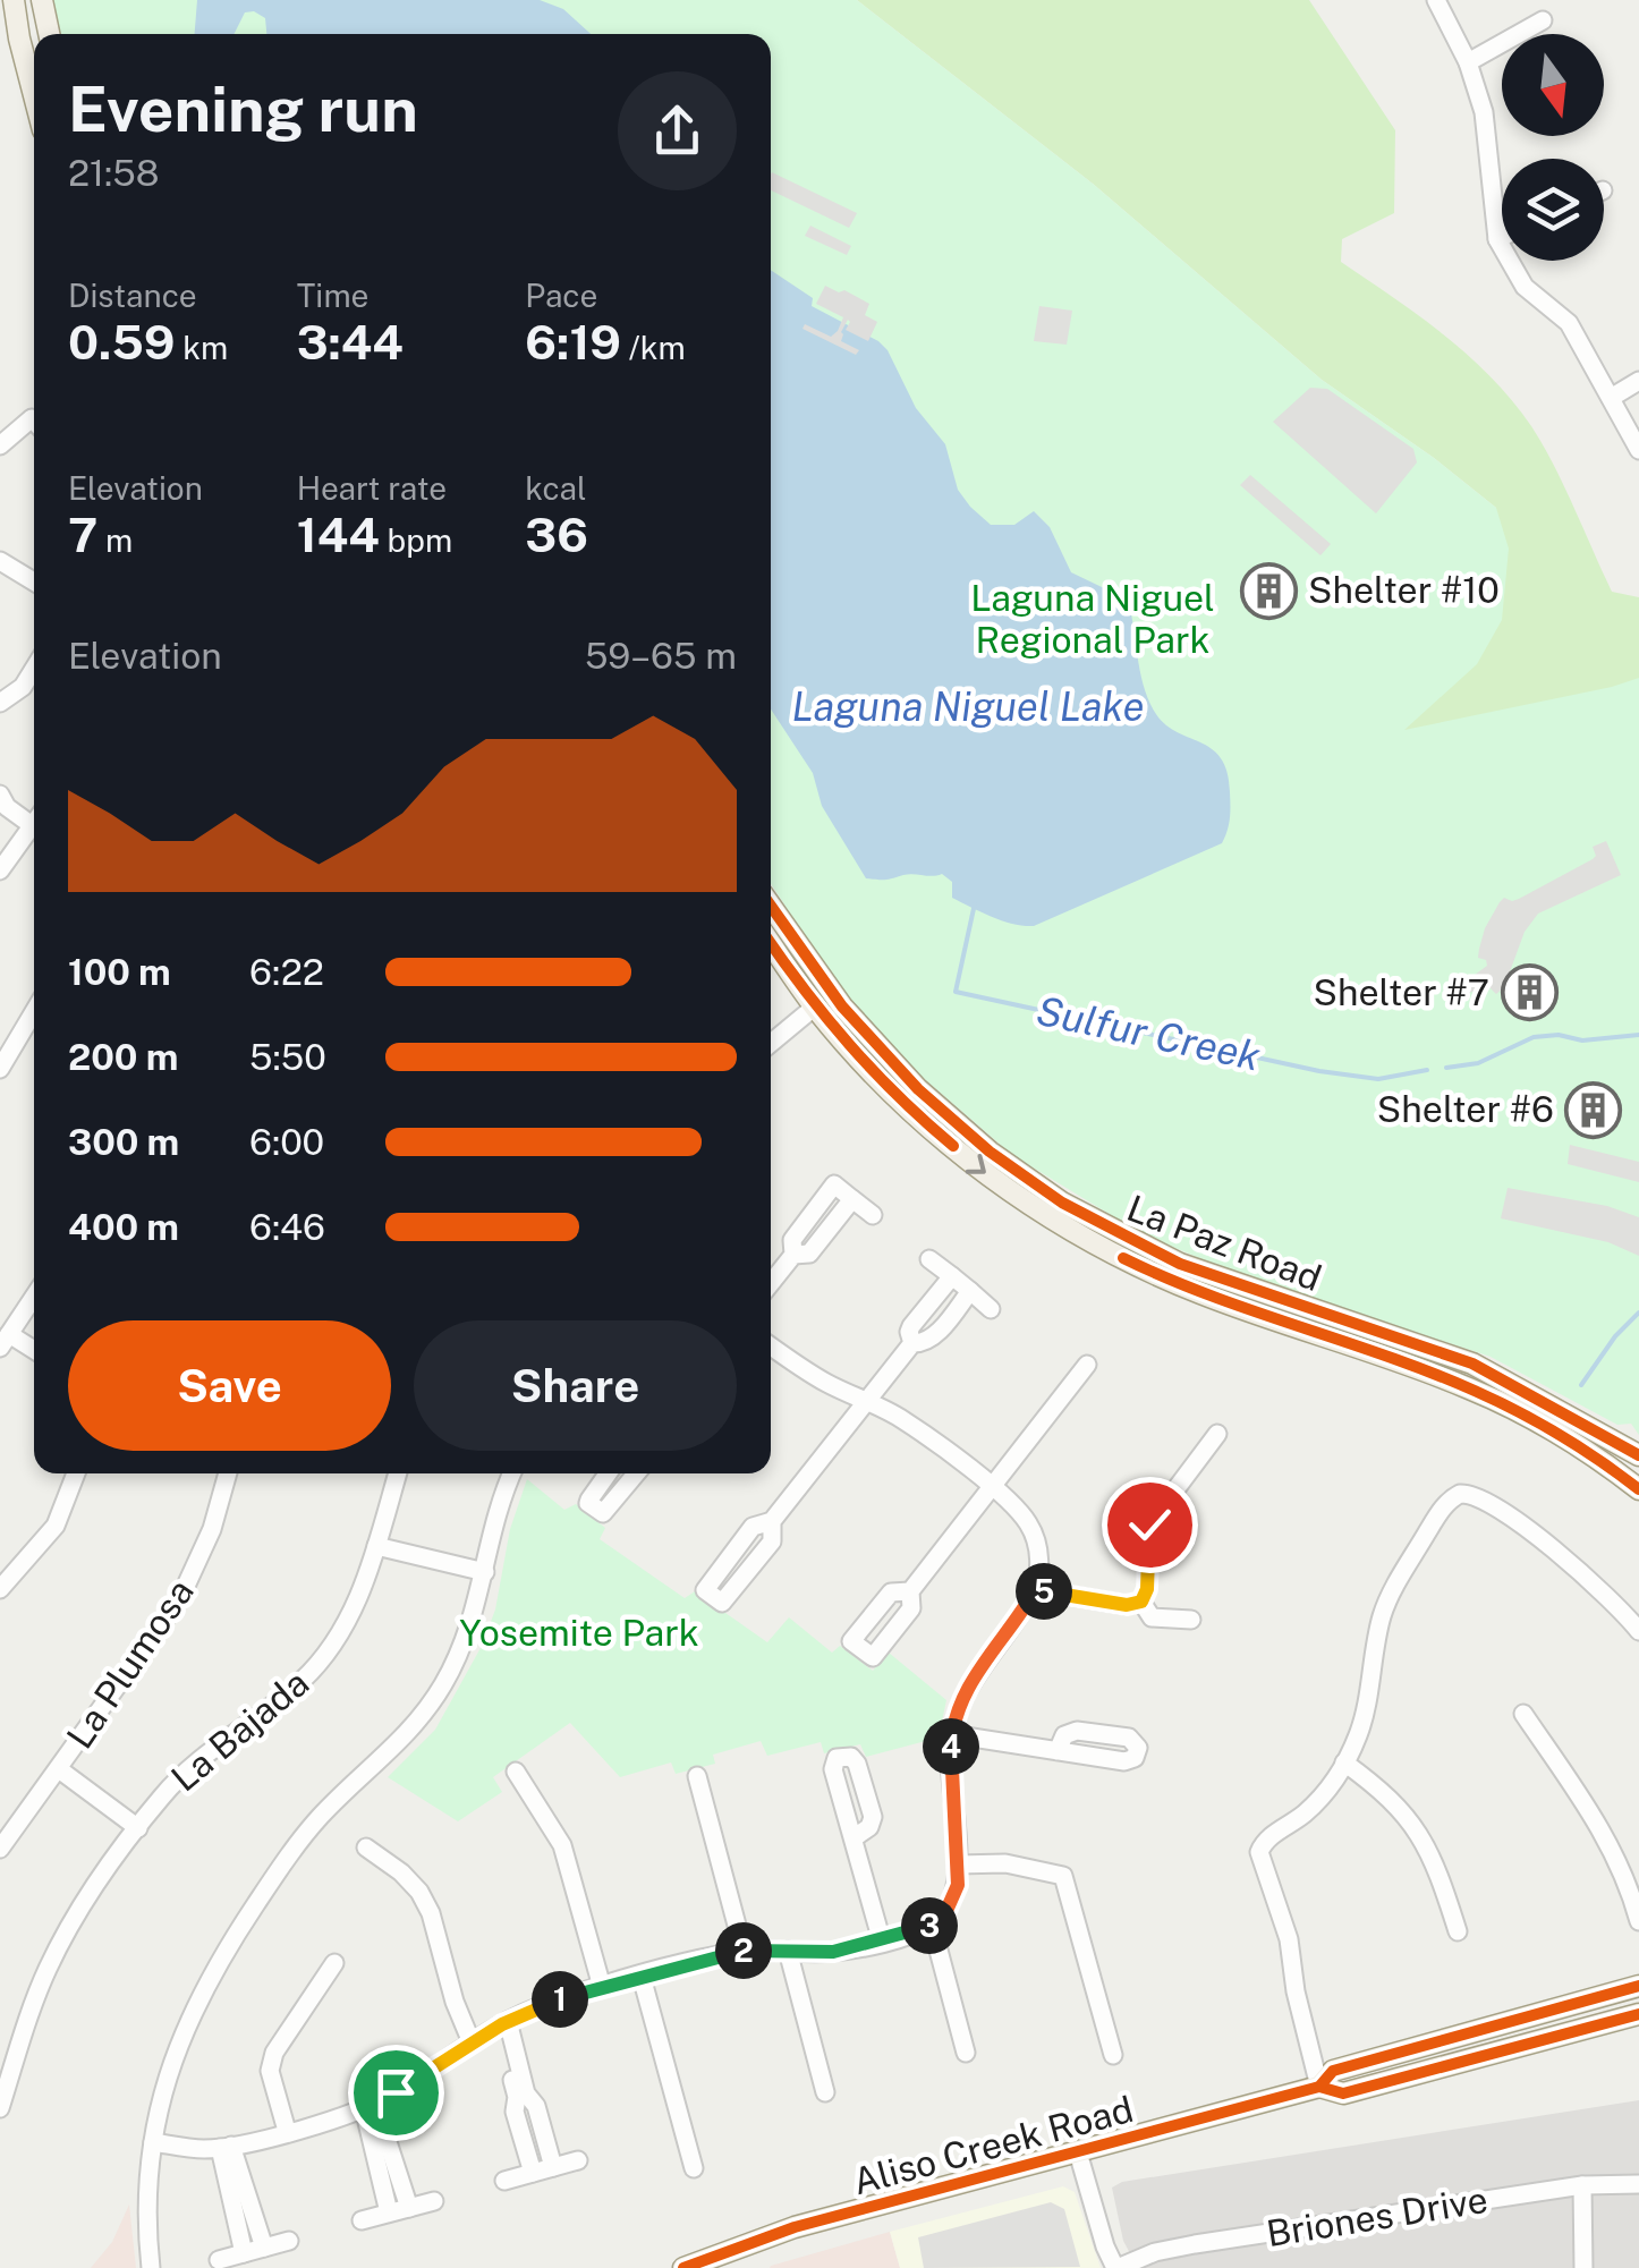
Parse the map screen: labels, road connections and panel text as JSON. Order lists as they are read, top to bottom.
{
  "streets": {
    "main road": ["La Paz Road", "Aliso Creek Road"],
    "street": ["La Plumosa", "La Bajada", "Briones Drive"]
  },
  "water": ["Laguna Niguel Lake", "Sulfur Creek"],
  "parks": ["Laguna Niguel Regional Park", "Yosemite Park"],
  "places": {
    "building": ["Shelter #10", "Shelter #7", "Shelter #6"]
  },
  "north": "bottom",
  "page": {
    "heading": ["Evening run", "21:58"],
    "stats": [
      ["Distance", "0.59 km"],
      ["Time", "3:44"],
      ["Pace", "6:19 /km"],
      ["Elevation", "7 m"],
      ["Heart rate", "144 bpm"],
      ["kcal", "36"]
    ],
    "chart": ["Elevation", "59–65 m"],
    "list": [
      {
        "name": "100 m",
        "note": "6:22"
      },
      {
        "name": "200 m",
        "note": "5:50"
      },
      {
        "name": "300 m",
        "note": "6:00"
      },
      {
        "name": "400 m",
        "note": "6:46"
      }
    ],
    "buttons": ["Save", "Share"],
    "pins": [
      "5",
      "4",
      "3",
      "2",
      "1"
    ]
  }
}
